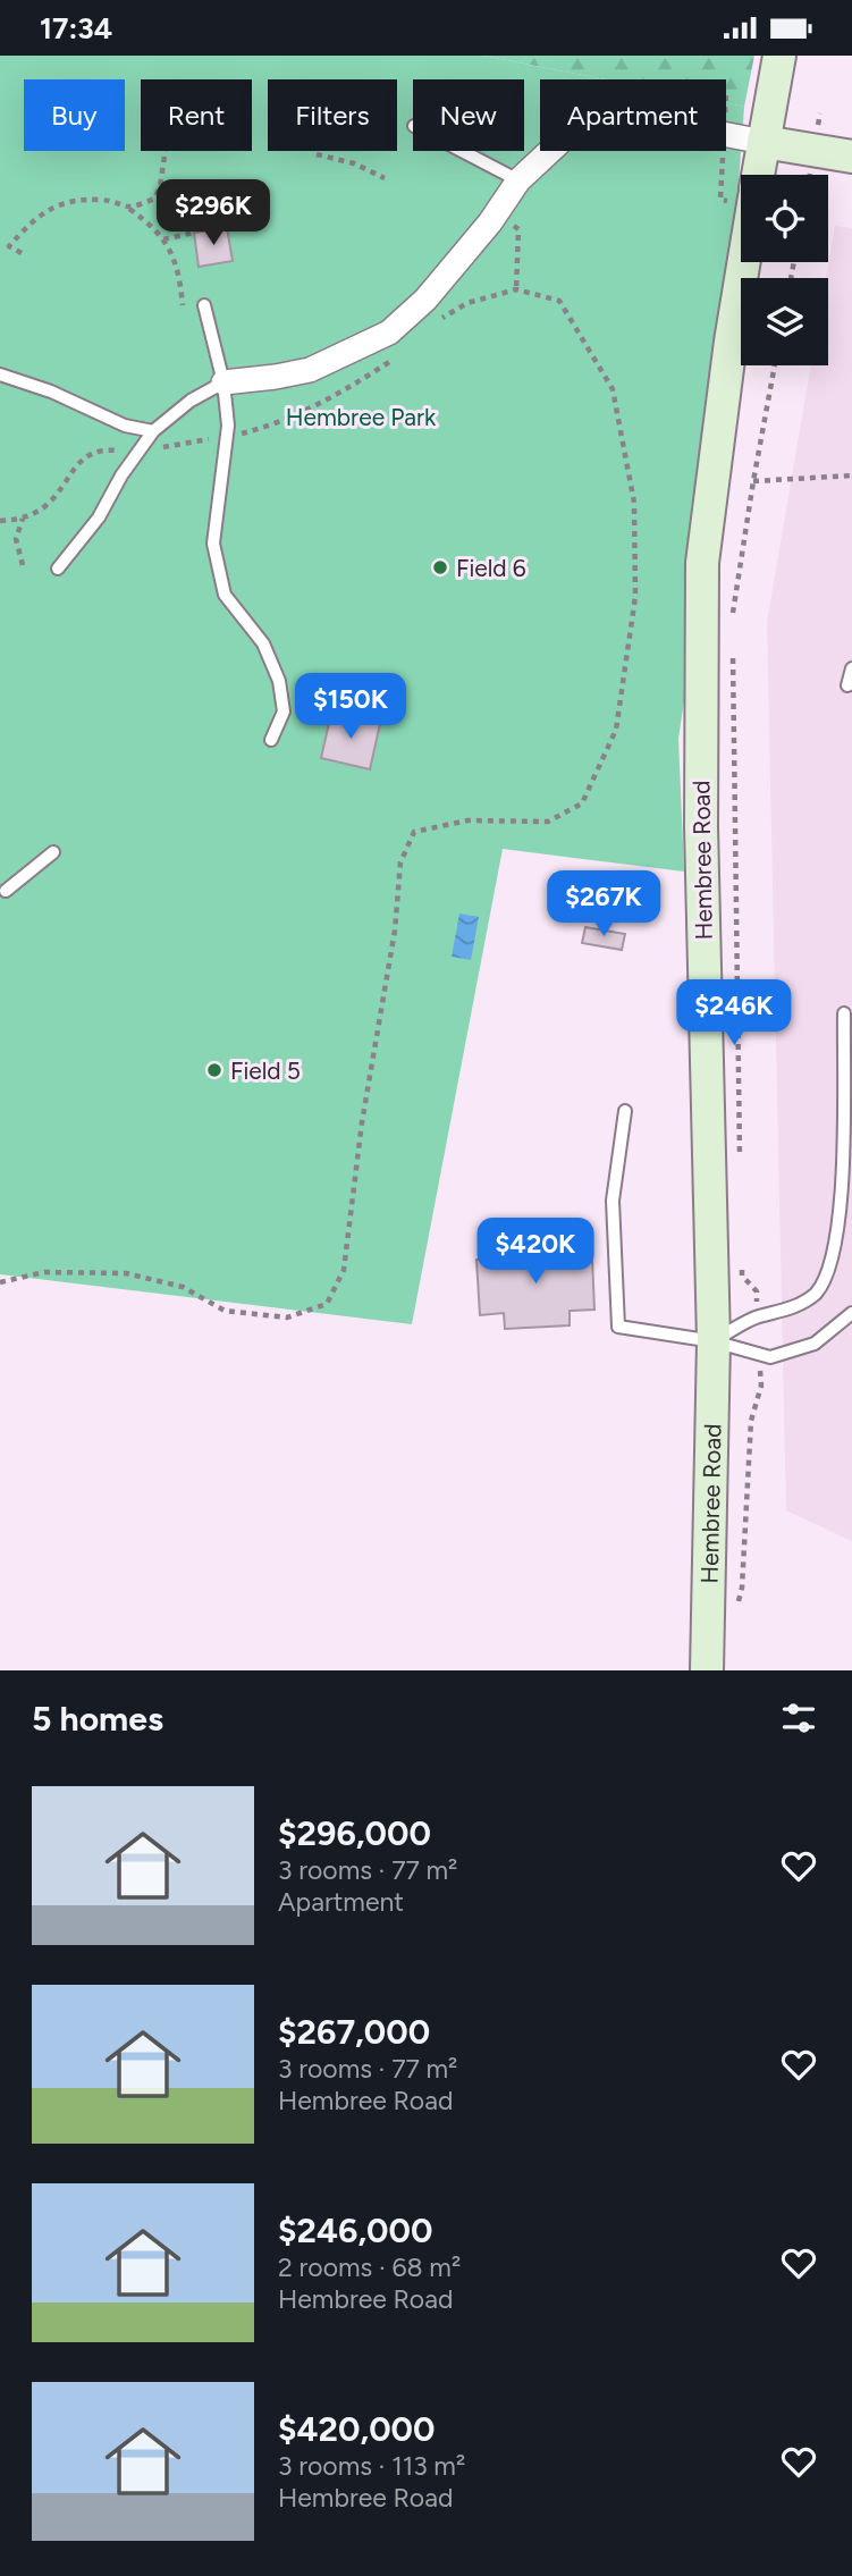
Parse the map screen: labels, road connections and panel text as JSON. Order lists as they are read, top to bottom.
{
  "streets": {
    "street": ["Hembree Road"]
  },
  "parks": ["Hembree Park"],
  "places": ["Field 6", "Field 5"],
  "page": {
    "status": "17:34",
    "chip": [
      "Buy",
      "Rent",
      "Filters",
      "New",
      "Apartment"
    ],
    "price": [
      "$296K",
      "$150K",
      "$267K",
      "$246K",
      "$420K"
    ],
    "heading": "5 homes",
    "list": [
      {
        "name": "$296,000",
        "note": "3 rooms · 77 m² · Apartment"
      },
      {
        "name": "$267,000",
        "note": "3 rooms · 77 m² · Hembree Road"
      },
      {
        "name": "$246,000",
        "note": "2 rooms · 68 m² · Hembree Road"
      },
      {
        "name": "$420,000",
        "note": "3 rooms · 113 m² · Hembree Road"
      }
    ]
  }
}
